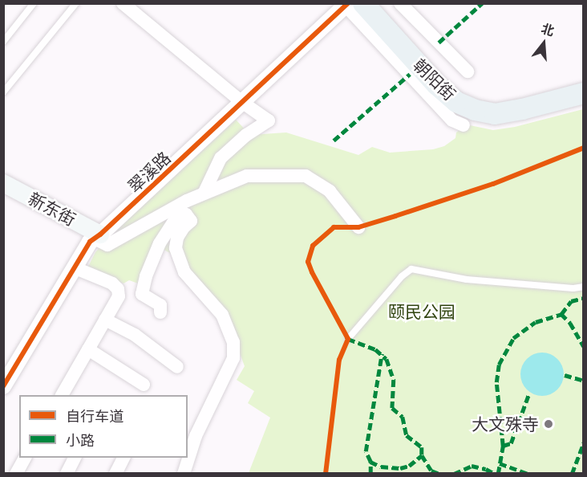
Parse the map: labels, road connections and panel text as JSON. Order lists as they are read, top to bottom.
{
  "streets": {
    "main road": ["朝阳街", "新东街"],
    "street": ["翠溪路"]
  },
  "crossings": [
    ["朝阳街", "翠溪路"],
    ["翠溪路", "新东街"]
  ],
  "parks": ["颐民公园"],
  "places": ["大文殊寺"],
  "legend": ["自行车道", "小路"],
  "north": "top"
}
